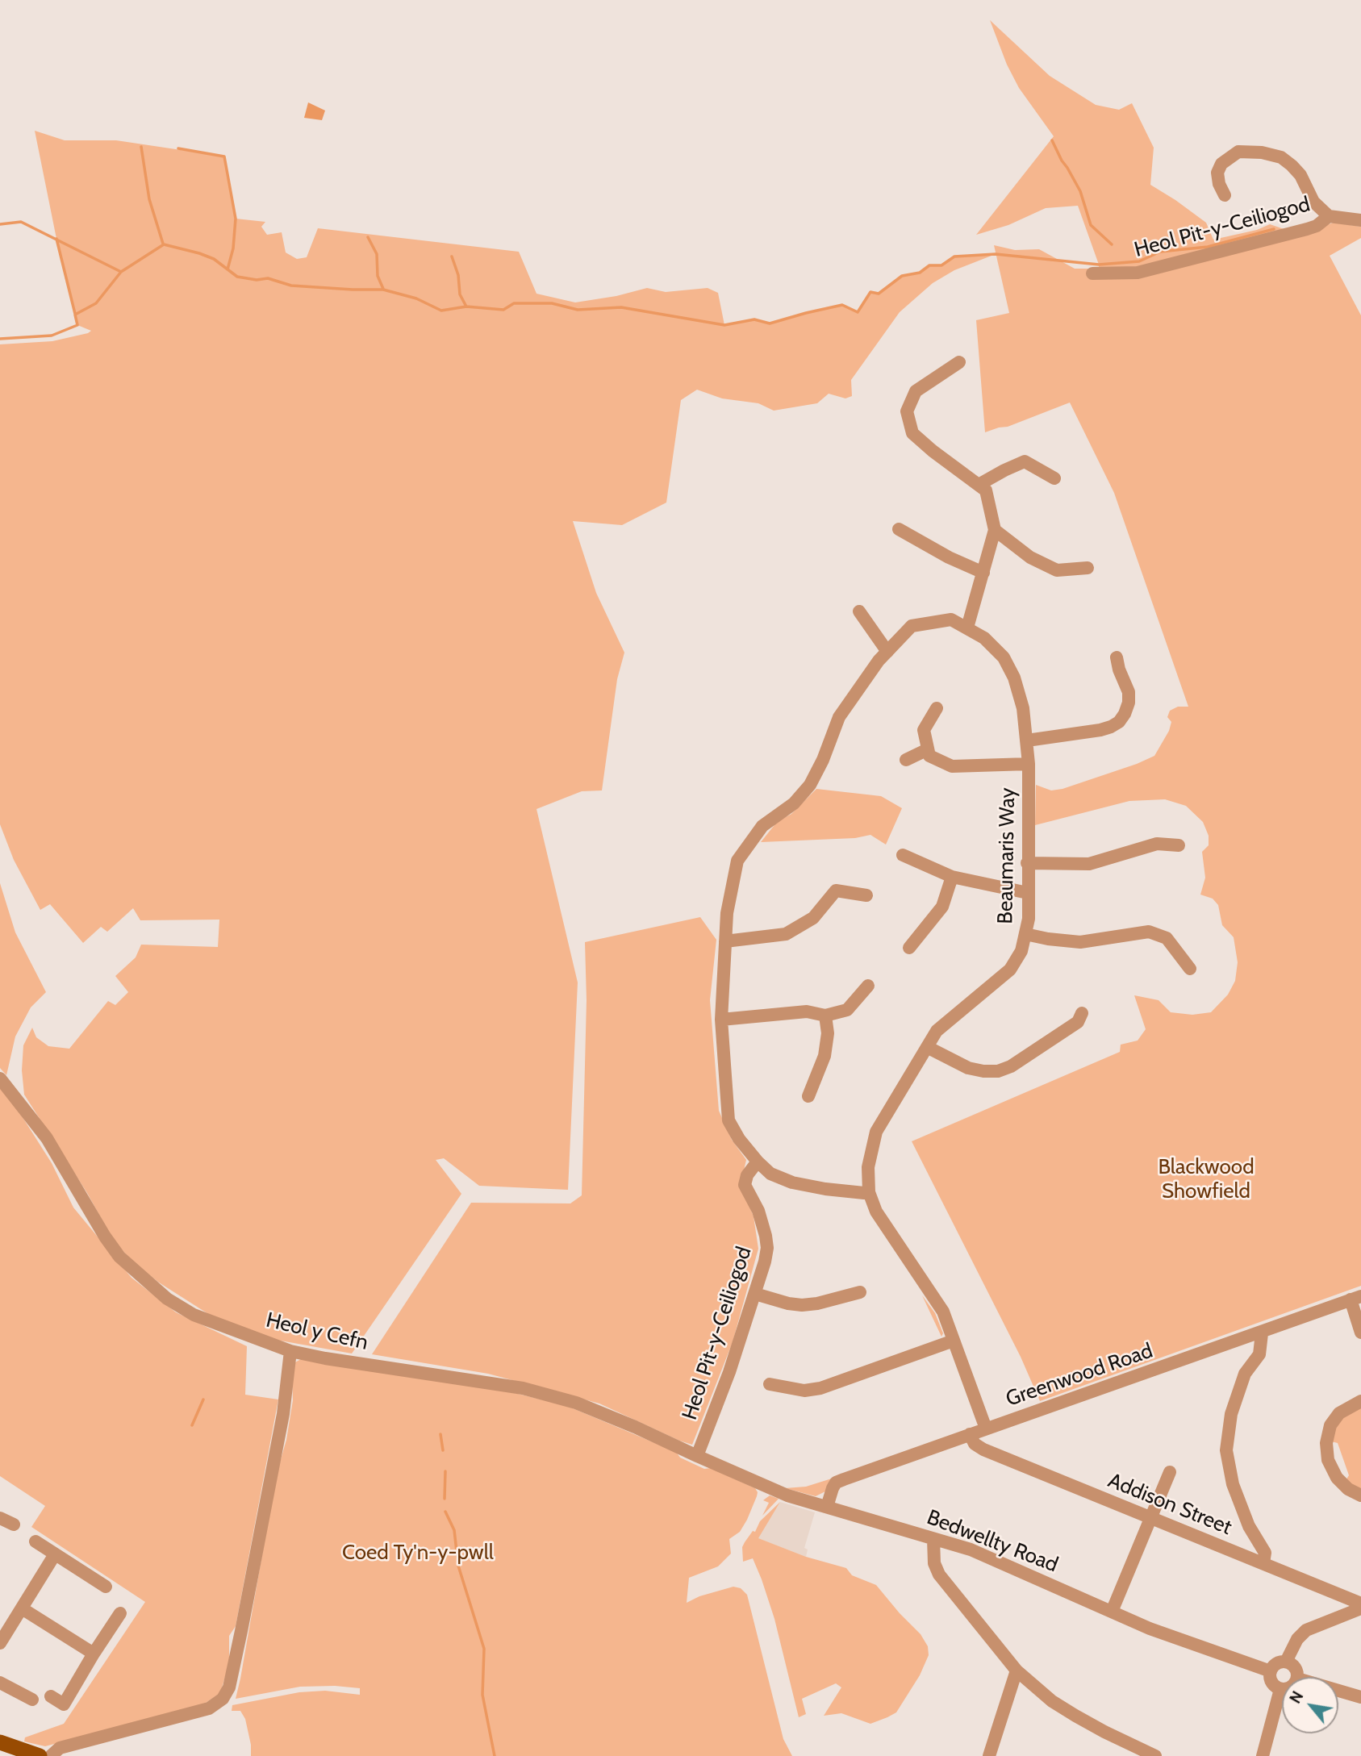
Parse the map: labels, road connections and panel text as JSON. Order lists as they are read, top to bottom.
{
  "streets": {
    "street": [
      "Heol Pit-y-Ceiliogod",
      "Beaumaris Way",
      "Heol y Cefn",
      "Greenwood Road",
      "Addison Street",
      "Bedwellty Road"
    ]
  },
  "crossings": [
    ["Heol Pit-y-Ceiliogod", "Heol y Cefn"],
    ["Heol Pit-y-Ceiliogod", "Bedwellty Road"],
    ["Beaumaris Way", "Greenwood Road"],
    ["Heol y Cefn", "Bedwellty Road"],
    ["Greenwood Road", "Addison Street"],
    ["Greenwood Road", "Bedwellty Road"]
  ],
  "parks": ["Blackwood Showfield", "Coed Ty'n-y-pwll"],
  "north": "top left"
}
